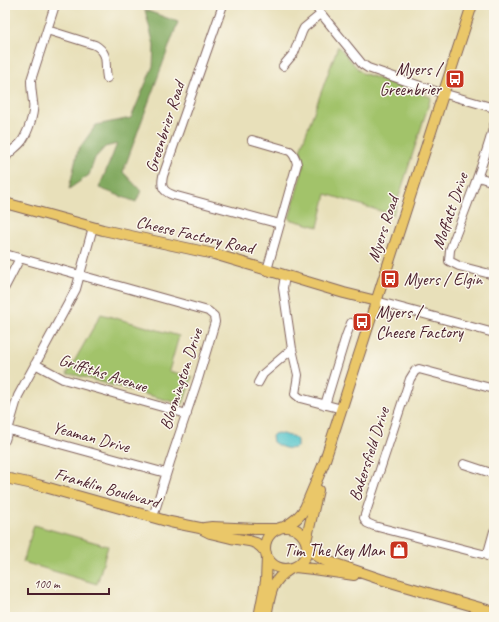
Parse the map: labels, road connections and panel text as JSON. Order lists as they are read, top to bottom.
{
  "streets": {
    "main road": ["Myers Road", "Cheese Factory Road", "Franklin Boulevard"],
    "street": [
      "Greenbrier Road",
      "Moffatt Drive",
      "Griffiths Avenue",
      "Bloomington Drive",
      "Yeaman Drive",
      "Bakersfield Drive"
    ]
  },
  "crossings": [
    ["Myers Road", "Cheese Factory Road"],
    ["Myers Road", "Franklin Boulevard"],
    ["Griffiths Avenue", "Bloomington Drive"],
    ["Bloomington Drive", "Yeaman Drive"],
    ["Bloomington Drive", "Franklin Boulevard"]
  ],
  "places": {
    "bus stop": ["Myers / Greenbrier", "Myers / Elgin", "Myers / Cheese Factory"],
    "shop": ["Tim The Key Man"]
  },
  "scale_bar": "100 m"
}
